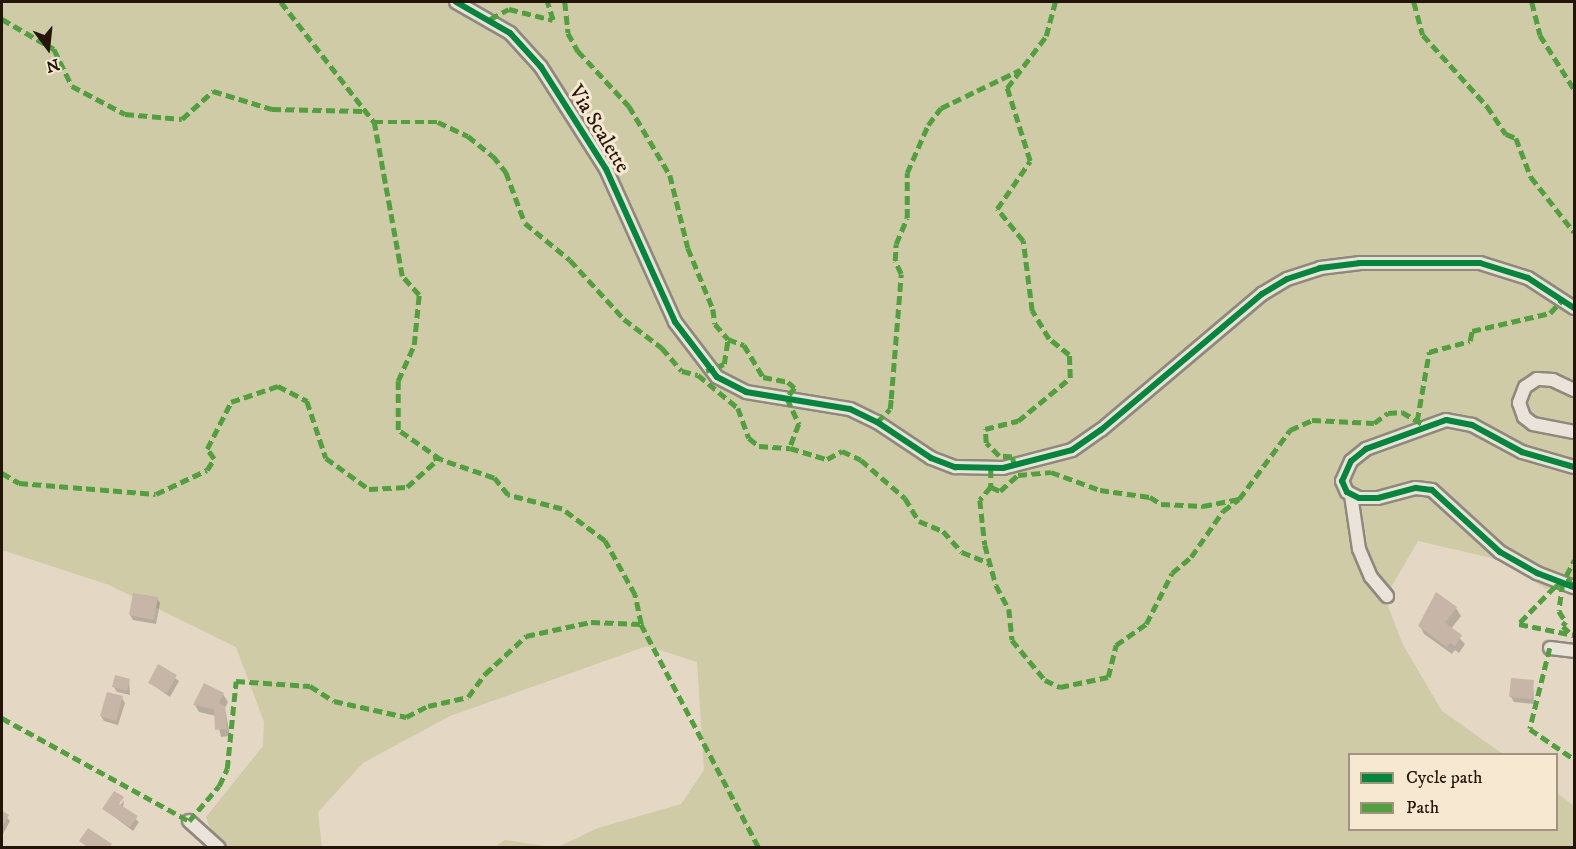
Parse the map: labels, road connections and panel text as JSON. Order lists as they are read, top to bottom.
{
  "streets": {
    "street": ["Via Scalette"]
  },
  "legend": ["Cycle path", "Path"],
  "north": "bottom"
}
